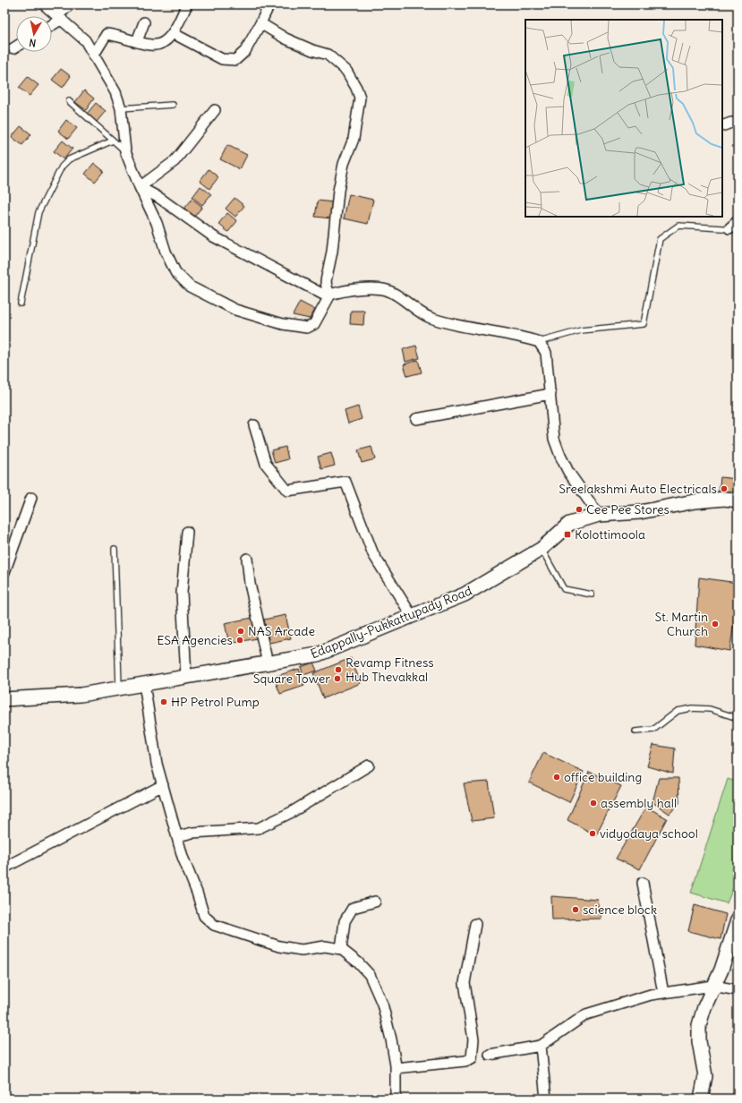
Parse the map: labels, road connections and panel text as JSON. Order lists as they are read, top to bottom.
{
  "streets": {
    "main road": ["Edappally-Pukkattupady Road"]
  },
  "places": {
    "other": [
      "Sreelakshmi Auto Electricals",
      "Cee Pee Stores",
      "St. Martin Church",
      "NAS Arcade",
      "ESA Agencies",
      "Revamp Fitness Hub Thevakkal",
      "Square Tower",
      "HP Petrol Pump",
      "office building",
      "assembly hall",
      "vidyodaya school",
      "science block"
    ],
    "transit": ["Kolottimoola"]
  },
  "north": "bottom"
}
